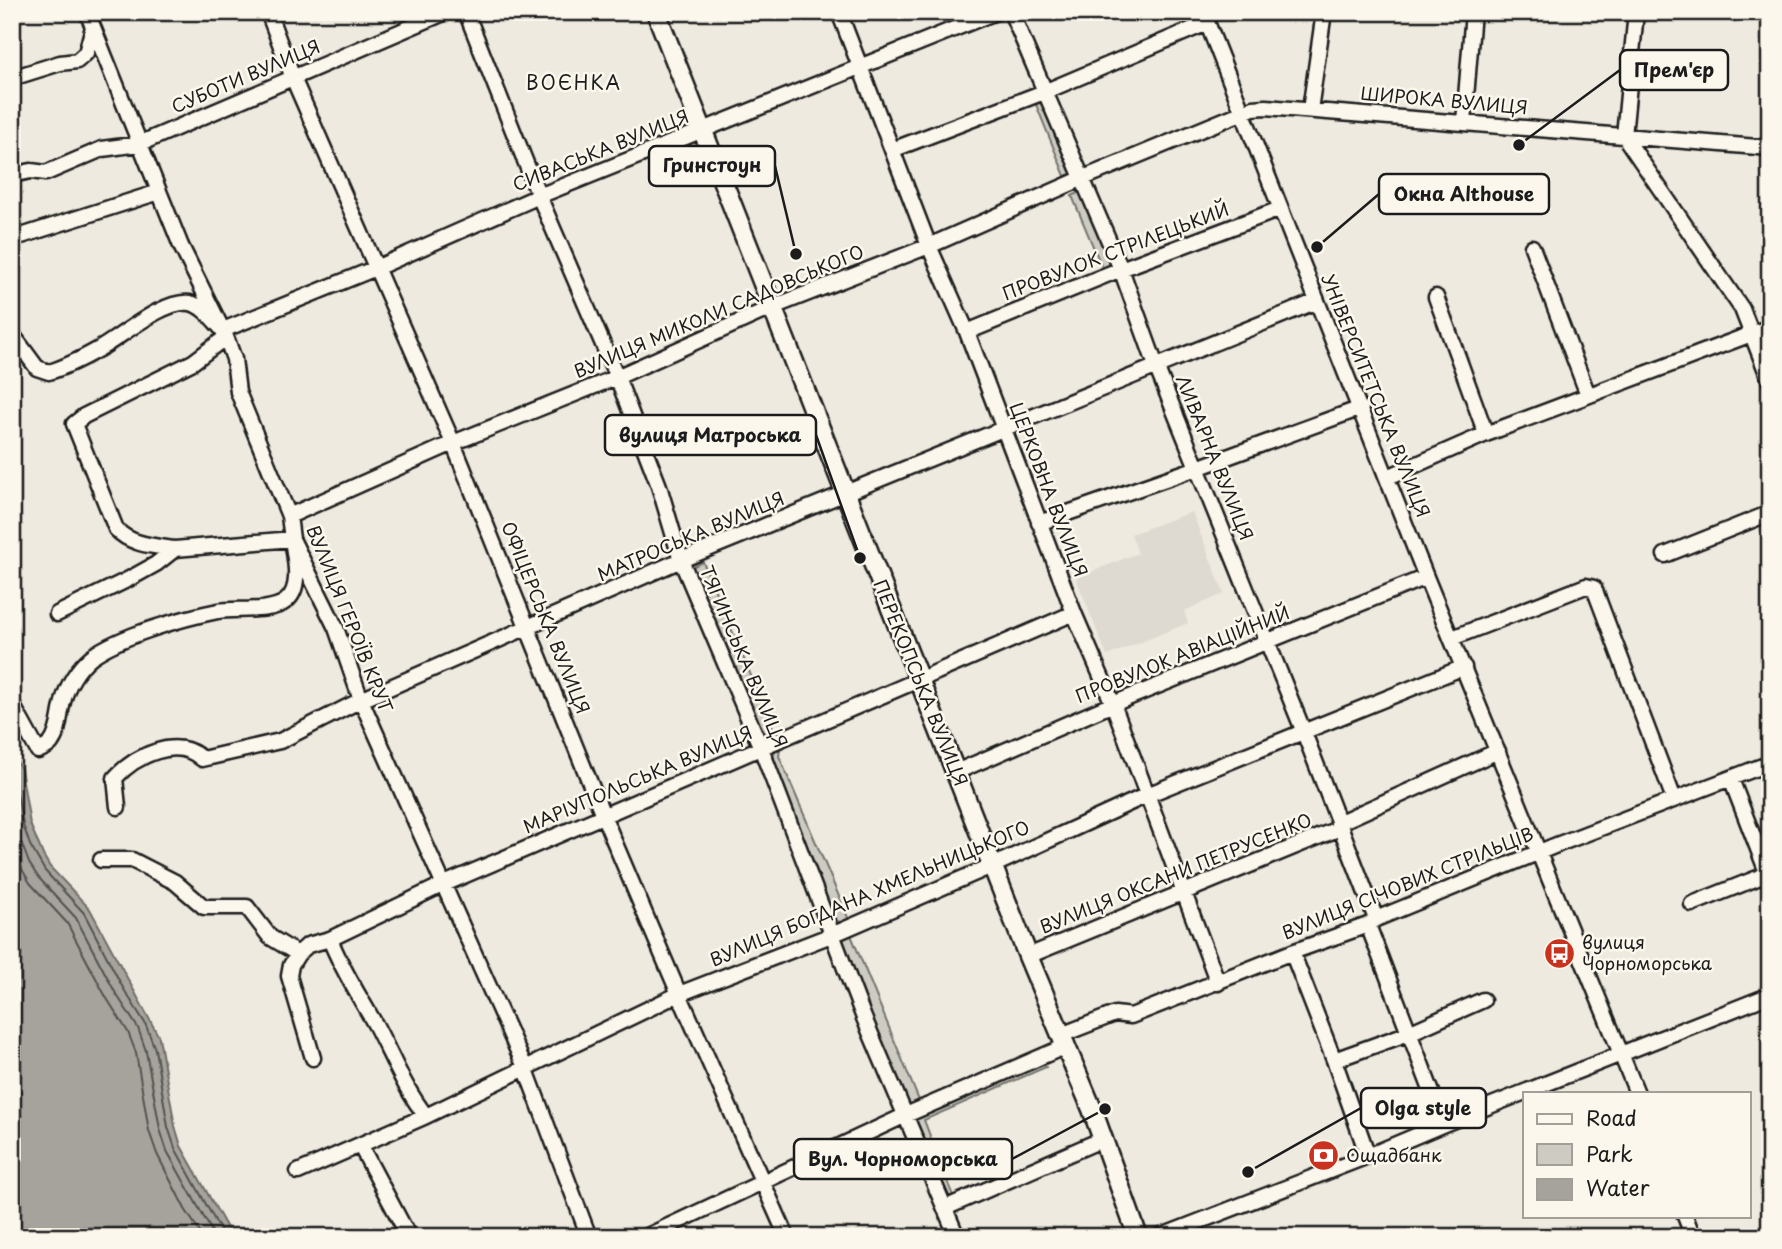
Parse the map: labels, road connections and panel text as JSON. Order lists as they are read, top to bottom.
{
  "streets": {
    "main road": ["ПЕРЕКОПСЬКА ВУЛИЦЯ"],
    "street": [
      "СУБОТИ ВУЛИЦЯ",
      "ШИРОКА ВУЛИЦЯ",
      "СИВАСЬКА ВУЛИЦЯ",
      "ПРОВУЛОК СТРІЛЕЦЬКИЙ",
      "ВУЛИЦЯ МИКОЛИ САДОВСЬКОГО",
      "УНІВЕРСИТЕТСЬКА ВУЛИЦЯ",
      "ЛИВАРНА ВУЛИЦЯ",
      "ЦЕРКОВНА ВУЛИЦЯ",
      "МАТРОСЬКА ВУЛИЦЯ",
      "ОФІЦЕРСЬКА ВУЛИЦЯ",
      "ВУЛИЦЯ ГЕРОЇВ КРУТ",
      "ПРОВУЛОК АВІАЦІЙНИЙ",
      "ТЯГИНСЬКА ВУЛИЦЯ",
      "МАРІУПОЛЬСЬКА ВУЛИЦЯ",
      "ВУЛИЦЯ ОКСАНИ ПЕТРУСЕНКО",
      "ВУЛИЦЯ СІЧОВИХ СТРІЛЬЦІВ",
      "ВУЛИЦЯ БОГДАНА ХМЕЛЬНИЦЬКОГО"
    ]
  },
  "crossings": [
    ["СУБОТИ ВУЛИЦЯ", "ОФІЦЕРСЬКА ВУЛИЦЯ"],
    ["СУБОТИ ВУЛИЦЯ", "ВУЛИЦЯ ГЕРОЇВ КРУТ"],
    ["ШИРОКА ВУЛИЦЯ", "ВУЛИЦЯ МИКОЛИ САДОВСЬКОГО"],
    ["ШИРОКА ВУЛИЦЯ", "УНІВЕРСИТЕТСЬКА ВУЛИЦЯ"],
    ["СИВАСЬКА ВУЛИЦЯ", "ЦЕРКОВНА ВУЛИЦЯ"],
    ["СИВАСЬКА ВУЛИЦЯ", "ОФІЦЕРСЬКА ВУЛИЦЯ"],
    ["СИВАСЬКА ВУЛИЦЯ", "ВУЛИЦЯ ГЕРОЇВ КРУТ"],
    ["СИВАСЬКА ВУЛИЦЯ", "ТЯГИНСЬКА ВУЛИЦЯ"],
    ["СИВАСЬКА ВУЛИЦЯ", "ПЕРЕКОПСЬКА ВУЛИЦЯ"],
    ["ПРОВУЛОК СТРІЛЕЦЬКИЙ", "УНІВЕРСИТЕТСЬКА ВУЛИЦЯ"],
    ["ПРОВУЛОК СТРІЛЕЦЬКИЙ", "ЛИВАРНА ВУЛИЦЯ"],
    ["ПРОВУЛОК СТРІЛЕЦЬКИЙ", "ЦЕРКОВНА ВУЛИЦЯ"],
    ["ВУЛИЦЯ МИКОЛИ САДОВСЬКОГО", "УНІВЕРСИТЕТСЬКА ВУЛИЦЯ"],
    ["ВУЛИЦЯ МИКОЛИ САДОВСЬКОГО", "ЛИВАРНА ВУЛИЦЯ"],
    ["ВУЛИЦЯ МИКОЛИ САДОВСЬКОГО", "ЦЕРКОВНА ВУЛИЦЯ"],
    ["ВУЛИЦЯ МИКОЛИ САДОВСЬКОГО", "ОФІЦЕРСЬКА ВУЛИЦЯ"],
    ["ВУЛИЦЯ МИКОЛИ САДОВСЬКОГО", "ВУЛИЦЯ ГЕРОЇВ КРУТ"],
    ["ВУЛИЦЯ МИКОЛИ САДОВСЬКОГО", "ТЯГИНСЬКА ВУЛИЦЯ"],
    ["ВУЛИЦЯ МИКОЛИ САДОВСЬКОГО", "ПЕРЕКОПСЬКА ВУЛИЦЯ"],
    ["УНІВЕРСИТЕТСЬКА ВУЛИЦЯ", "МАТРОСЬКА ВУЛИЦЯ"],
    ["УНІВЕРСИТЕТСЬКА ВУЛИЦЯ", "ПРОВУЛОК АВІАЦІЙНИЙ"],
    ["УНІВЕРСИТЕТСЬКА ВУЛИЦЯ", "ВУЛИЦЯ ОКСАНИ ПЕТРУСЕНКО"],
    ["УНІВЕРСИТЕТСЬКА ВУЛИЦЯ", "ВУЛИЦЯ СІЧОВИХ СТРІЛЬЦІВ"],
    ["УНІВЕРСИТЕТСЬКА ВУЛИЦЯ", "ВУЛИЦЯ БОГДАНА ХМЕЛЬНИЦЬКОГО"],
    ["ЛИВАРНА ВУЛИЦЯ", "МАТРОСЬКА ВУЛИЦЯ"],
    ["ЛИВАРНА ВУЛИЦЯ", "ПРОВУЛОК АВІАЦІЙНИЙ"],
    ["ЛИВАРНА ВУЛИЦЯ", "ВУЛИЦЯ ОКСАНИ ПЕТРУСЕНКО"],
    ["ЛИВАРНА ВУЛИЦЯ", "ВУЛИЦЯ СІЧОВИХ СТРІЛЬЦІВ"],
    ["ЛИВАРНА ВУЛИЦЯ", "ВУЛИЦЯ БОГДАНА ХМЕЛЬНИЦЬКОГО"],
    ["ЦЕРКОВНА ВУЛИЦЯ", "МАТРОСЬКА ВУЛИЦЯ"],
    ["ЦЕРКОВНА ВУЛИЦЯ", "ПРОВУЛОК АВІАЦІЙНИЙ"],
    ["ЦЕРКОВНА ВУЛИЦЯ", "МАРІУПОЛЬСЬКА ВУЛИЦЯ"],
    ["ЦЕРКОВНА ВУЛИЦЯ", "ВУЛИЦЯ ОКСАНИ ПЕТРУСЕНКО"],
    ["ЦЕРКОВНА ВУЛИЦЯ", "ВУЛИЦЯ СІЧОВИХ СТРІЛЬЦІВ"],
    ["ЦЕРКОВНА ВУЛИЦЯ", "ВУЛИЦЯ БОГДАНА ХМЕЛЬНИЦЬКОГО"],
    ["МАТРОСЬКА ВУЛИЦЯ", "ОФІЦЕРСЬКА ВУЛИЦЯ"],
    ["МАТРОСЬКА ВУЛИЦЯ", "ВУЛИЦЯ ГЕРОЇВ КРУТ"],
    ["МАТРОСЬКА ВУЛИЦЯ", "ТЯГИНСЬКА ВУЛИЦЯ"],
    ["МАТРОСЬКА ВУЛИЦЯ", "ПЕРЕКОПСЬКА ВУЛИЦЯ"],
    ["ОФІЦЕРСЬКА ВУЛИЦЯ", "МАРІУПОЛЬСЬКА ВУЛИЦЯ"],
    ["ОФІЦЕРСЬКА ВУЛИЦЯ", "ВУЛИЦЯ СІЧОВИХ СТРІЛЬЦІВ"],
    ["ОФІЦЕРСЬКА ВУЛИЦЯ", "ВУЛИЦЯ БОГДАНА ХМЕЛЬНИЦЬКОГО"],
    ["ВУЛИЦЯ ГЕРОЇВ КРУТ", "МАРІУПОЛЬСЬКА ВУЛИЦЯ"],
    ["ВУЛИЦЯ ГЕРОЇВ КРУТ", "ВУЛИЦЯ БОГДАНА ХМЕЛЬНИЦЬКОГО"],
    ["ПРОВУЛОК АВІАЦІЙНИЙ", "ПЕРЕКОПСЬКА ВУЛИЦЯ"],
    ["ТЯГИНСЬКА ВУЛИЦЯ", "МАРІУПОЛЬСЬКА ВУЛИЦЯ"],
    ["ТЯГИНСЬКА ВУЛИЦЯ", "ВУЛИЦЯ СІЧОВИХ СТРІЛЬЦІВ"],
    ["ТЯГИНСЬКА ВУЛИЦЯ", "ВУЛИЦЯ БОГДАНА ХМЕЛЬНИЦЬКОГО"],
    ["ПЕРЕКОПСЬКА ВУЛИЦЯ", "МАРІУПОЛЬСЬКА ВУЛИЦЯ"],
    ["ПЕРЕКОПСЬКА ВУЛИЦЯ", "ВУЛИЦЯ ОКСАНИ ПЕТРУСЕНКО"],
    ["ПЕРЕКОПСЬКА ВУЛИЦЯ", "ВУЛИЦЯ СІЧОВИХ СТРІЛЬЦІВ"],
    ["ПЕРЕКОПСЬКА ВУЛИЦЯ", "ВУЛИЦЯ БОГДАНА ХМЕЛЬНИЦЬКОГО"]
  ],
  "districts": ["ВОЄНКА"],
  "places": {
    "other": [
      "Прем'єр",
      "Окна Althouse",
      "Гринстоун",
      "вулиця Матроська",
      "Вул. Чорноморська",
      "Olga style"
    ],
    "bus stop": ["вулиця Чорноморська"],
    "bank": ["Ощадбанк"]
  },
  "legend": ["Road", "Park", "Water"]
}
